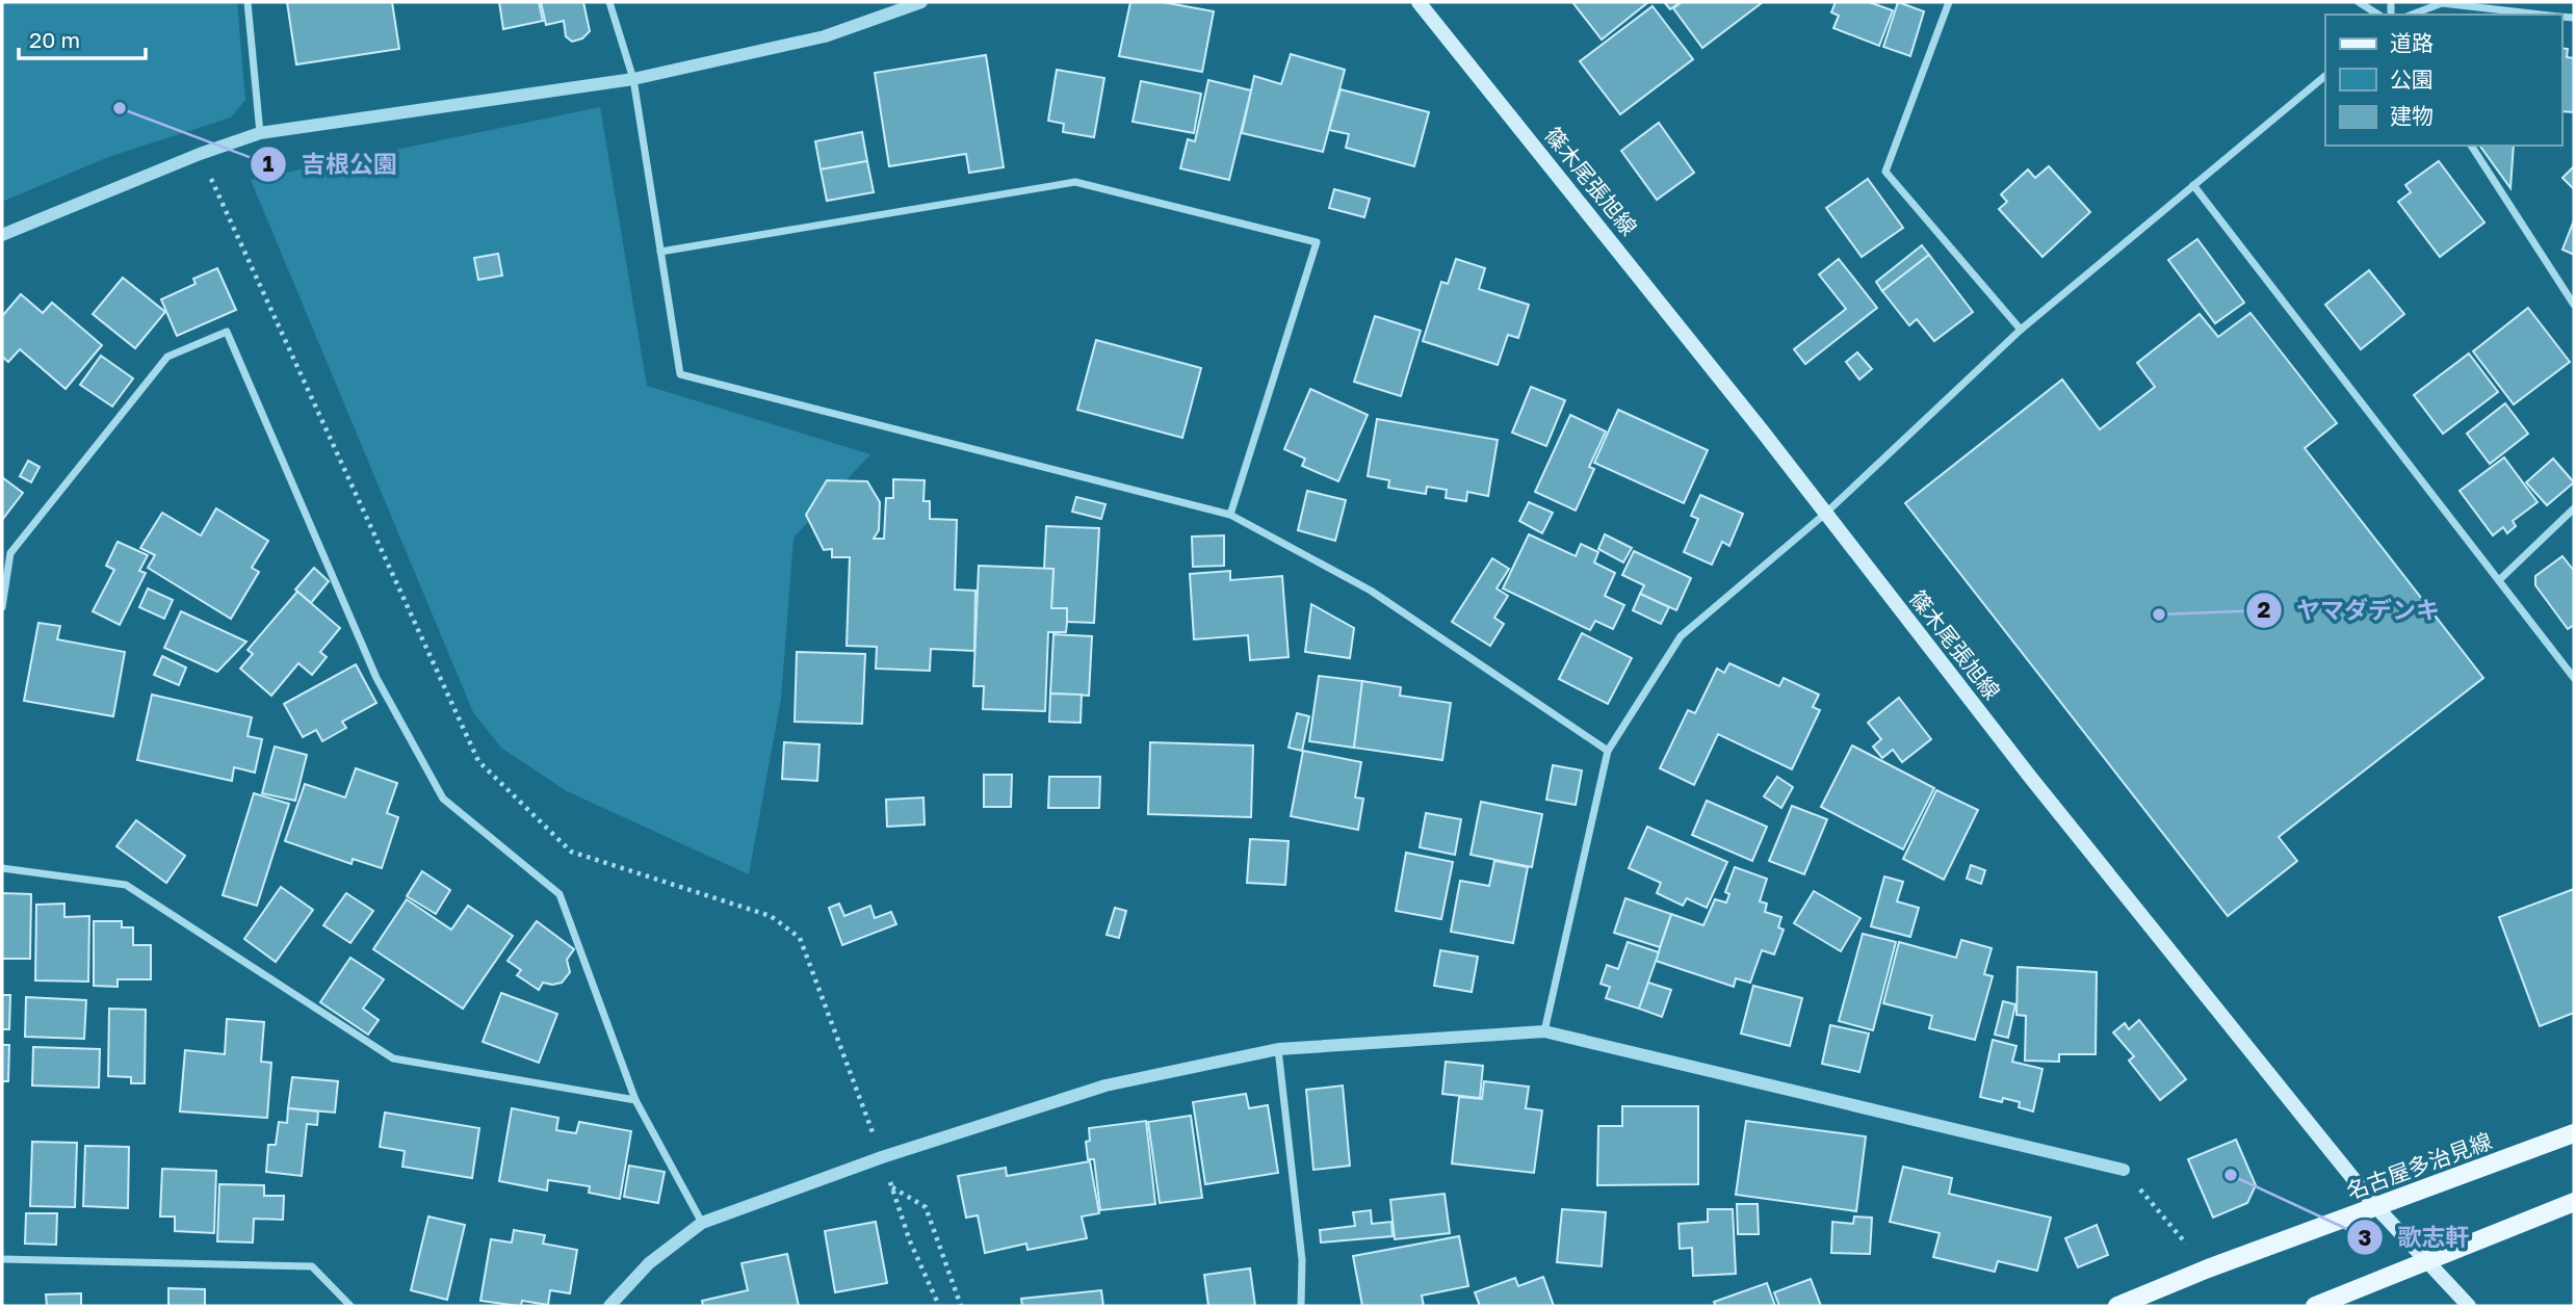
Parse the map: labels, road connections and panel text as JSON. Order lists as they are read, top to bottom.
{
  "streets": {
    "main road": ["篠木尾張旭線", "名古屋多治見線"]
  },
  "crossings": [
    ["篠木尾張旭線", "名古屋多治見線"]
  ],
  "places": ["吉根公園", "ヤマダデンキ", "歌志軒"],
  "legend": ["道路", "公園", "建物"],
  "scale_bar": "20 m"
}
